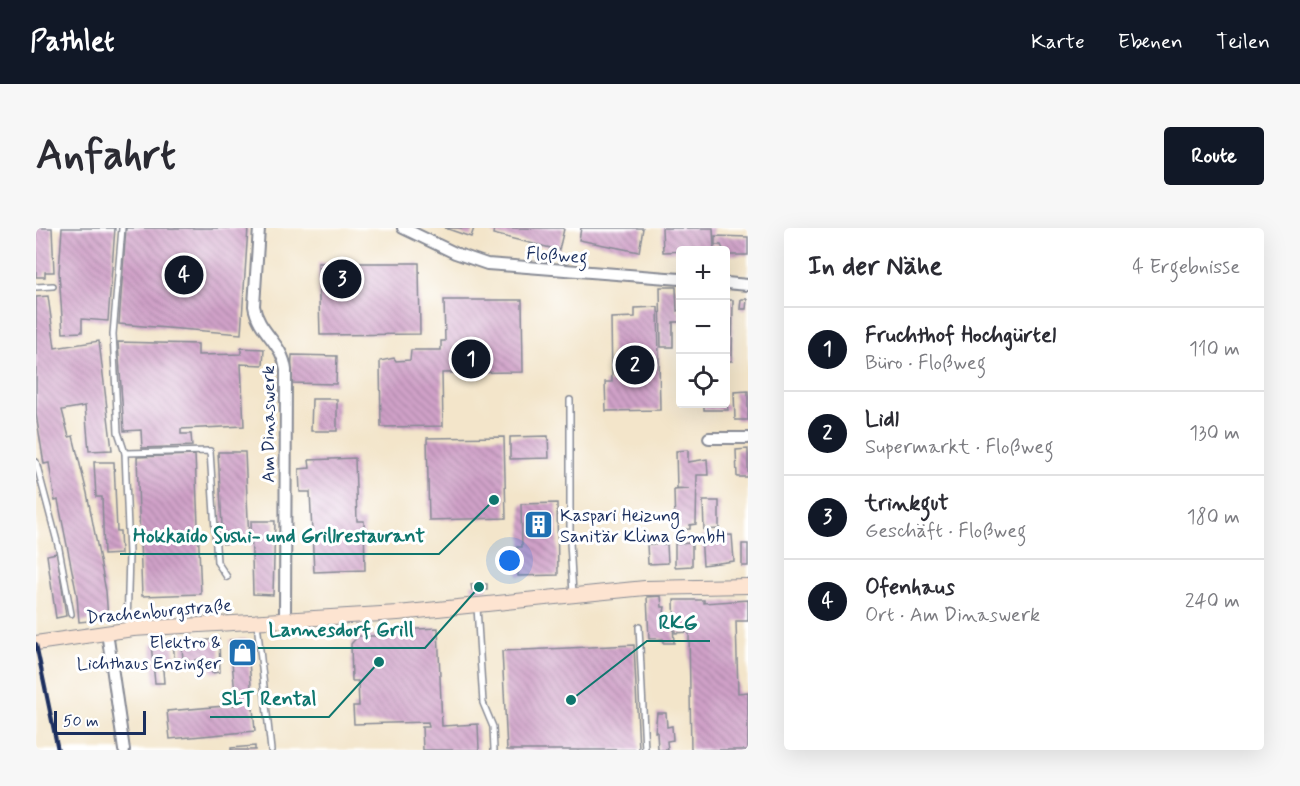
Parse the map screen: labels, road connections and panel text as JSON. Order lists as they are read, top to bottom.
{
  "streets": {
    "street": ["Floßweg", "Am Dinaswerk", "Drachenburgstraße"]
  },
  "crossings": [
    ["Am Dinaswerk", "Drachenburgstraße"]
  ],
  "places": {
    "other": [
      "Hokkaido Sushi- und Grillrestaurant",
      "Lannesdorf Grill",
      "SLT Rental",
      "RKG"
    ],
    "building": ["Kaspari Heizung Sanitär Klima GmbH"],
    "shop": ["Elektro & Lichthaus Enzinger"]
  },
  "scale_bar": "50 m",
  "page": {
    "header": "Pathlet",
    "nav": ["Karte", "Ebenen", "Teilen"],
    "buttons": "Route",
    "title": "Anfahrt",
    "heading": ["In der Nähe", "4 Ergebnisse"],
    "map_buttons": ["+", "−"],
    "pins": [
      "4",
      "3",
      "1",
      "2"
    ],
    "list": [
      {
        "mark": "1",
        "name": "Fruchthof Hochgürtel",
        "note": "Büro · Floßweg",
        "value": "110 m"
      },
      {
        "mark": "2",
        "name": "Lidl",
        "note": "Supermarkt · Floßweg",
        "value": "130 m"
      },
      {
        "mark": "3",
        "name": "trinkgut",
        "note": "Geschäft · Floßweg",
        "value": "180 m"
      },
      {
        "mark": "4",
        "name": "Ofenhaus",
        "note": "Ort · Am Dinaswerk",
        "value": "240 m"
      }
    ],
    "scale": "50 m"
  }
}
